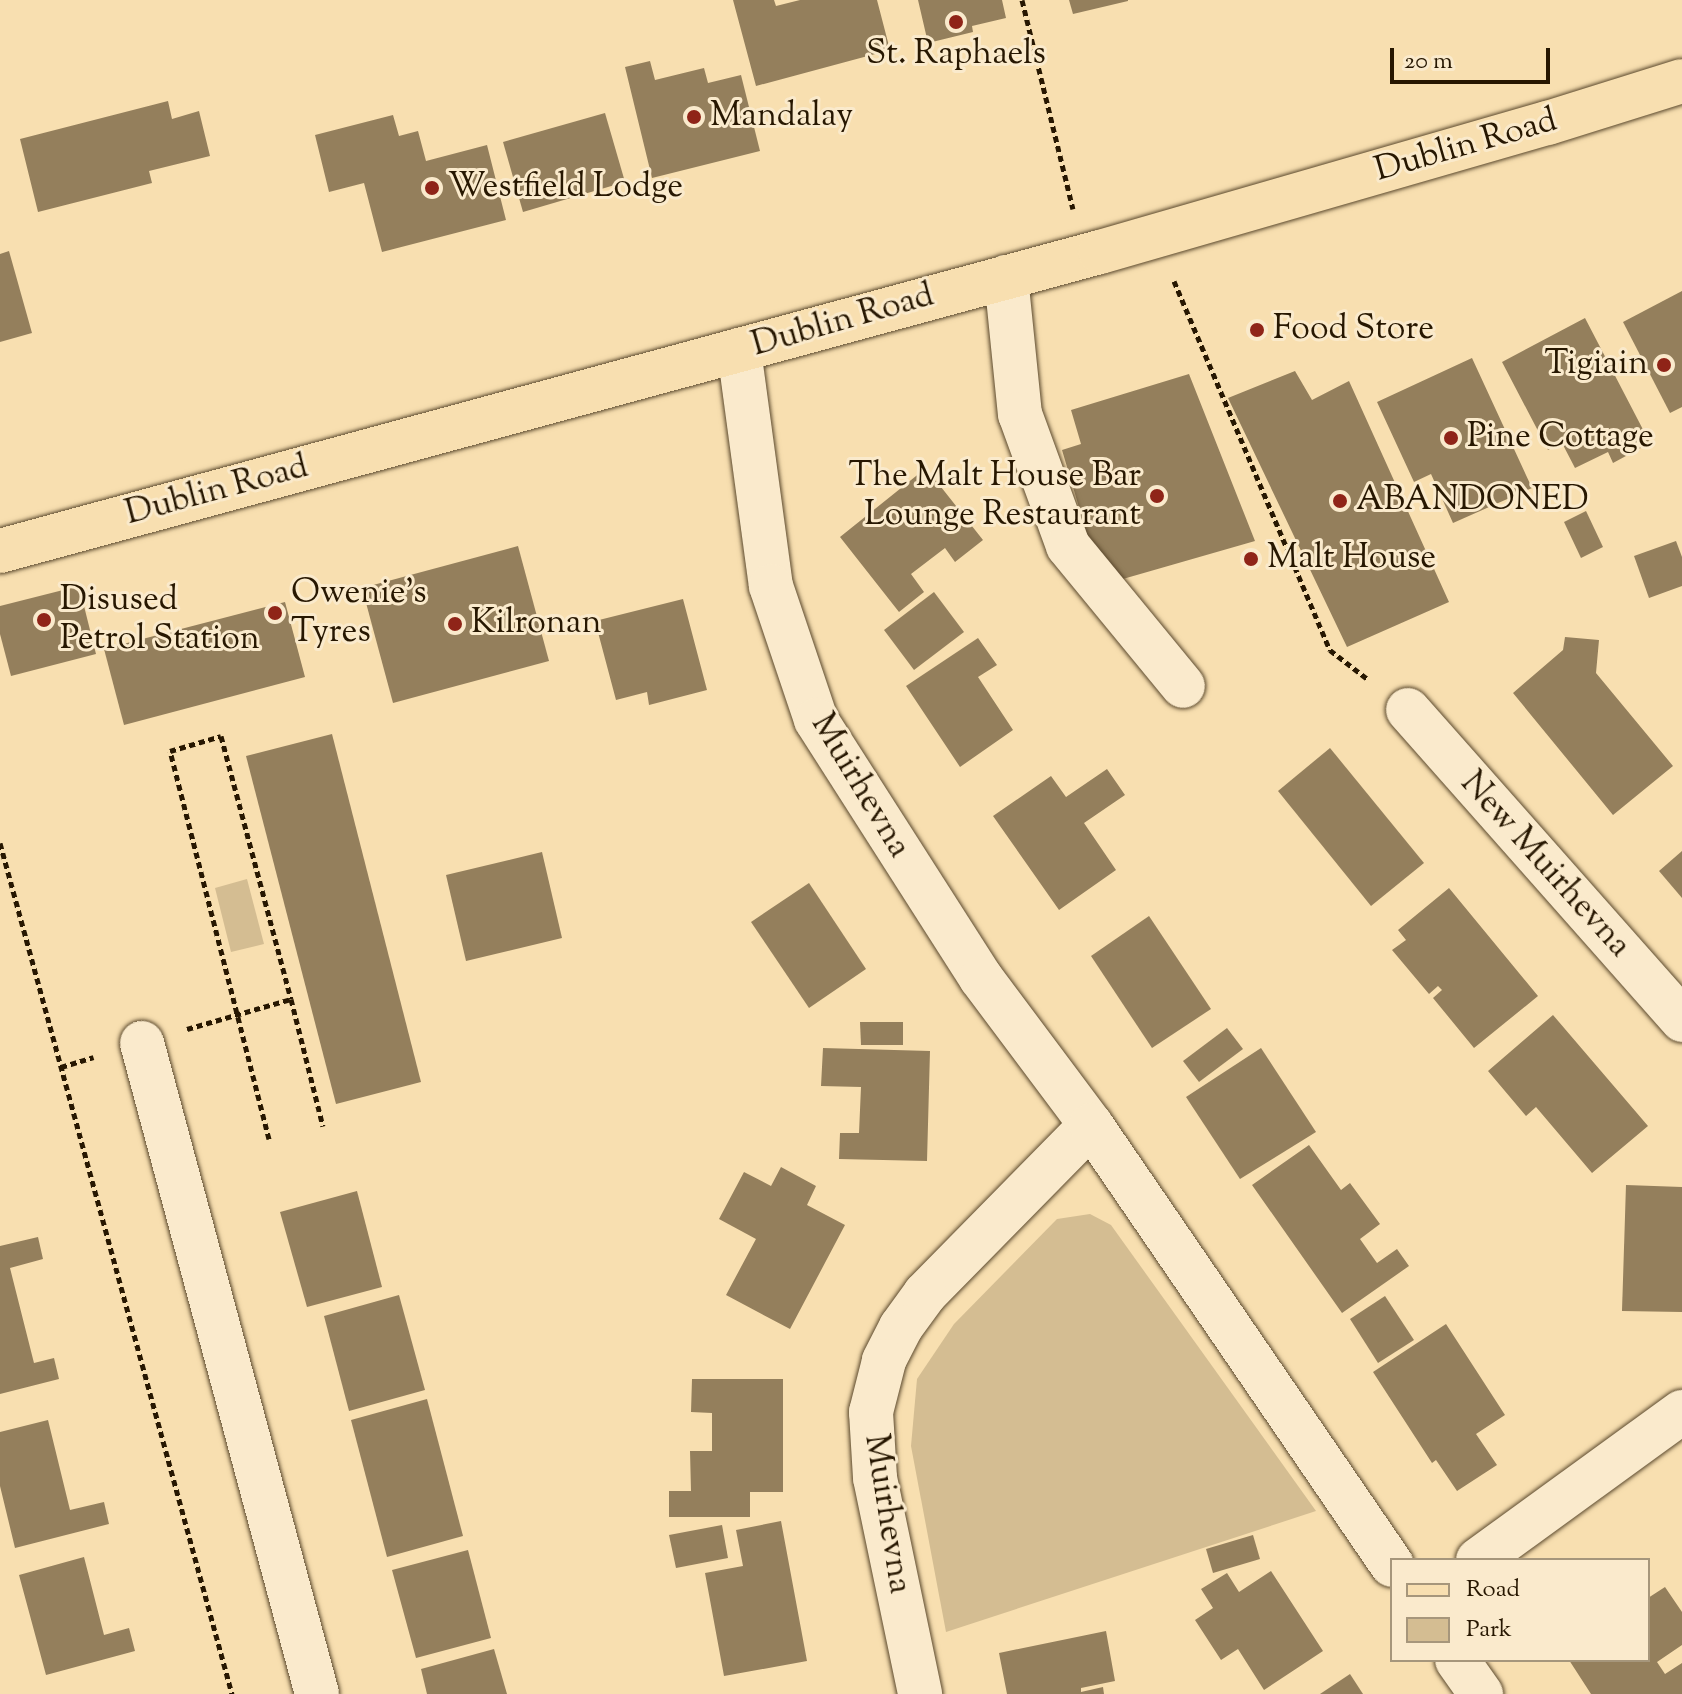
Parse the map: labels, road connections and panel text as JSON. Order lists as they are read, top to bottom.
{
  "streets": {
    "main road": ["Dublin Road"],
    "street": ["Muirhevna", "New Muirhevna"]
  },
  "crossings": [
    ["Dublin Road", "Muirhevna"]
  ],
  "places": [
    "St. Raphaels",
    "Mandalay",
    "Westfield Lodge",
    "Food Store",
    "Tigiain",
    "Pine Cottage",
    "The Malt House Bar Lounge Restaurant",
    "ABANDONED",
    "Malt House",
    "Owenie's Tyres",
    "Disused Petrol Station",
    "Kilronan"
  ],
  "legend": ["Road", "Park"],
  "scale_bar": "20 m"
}
